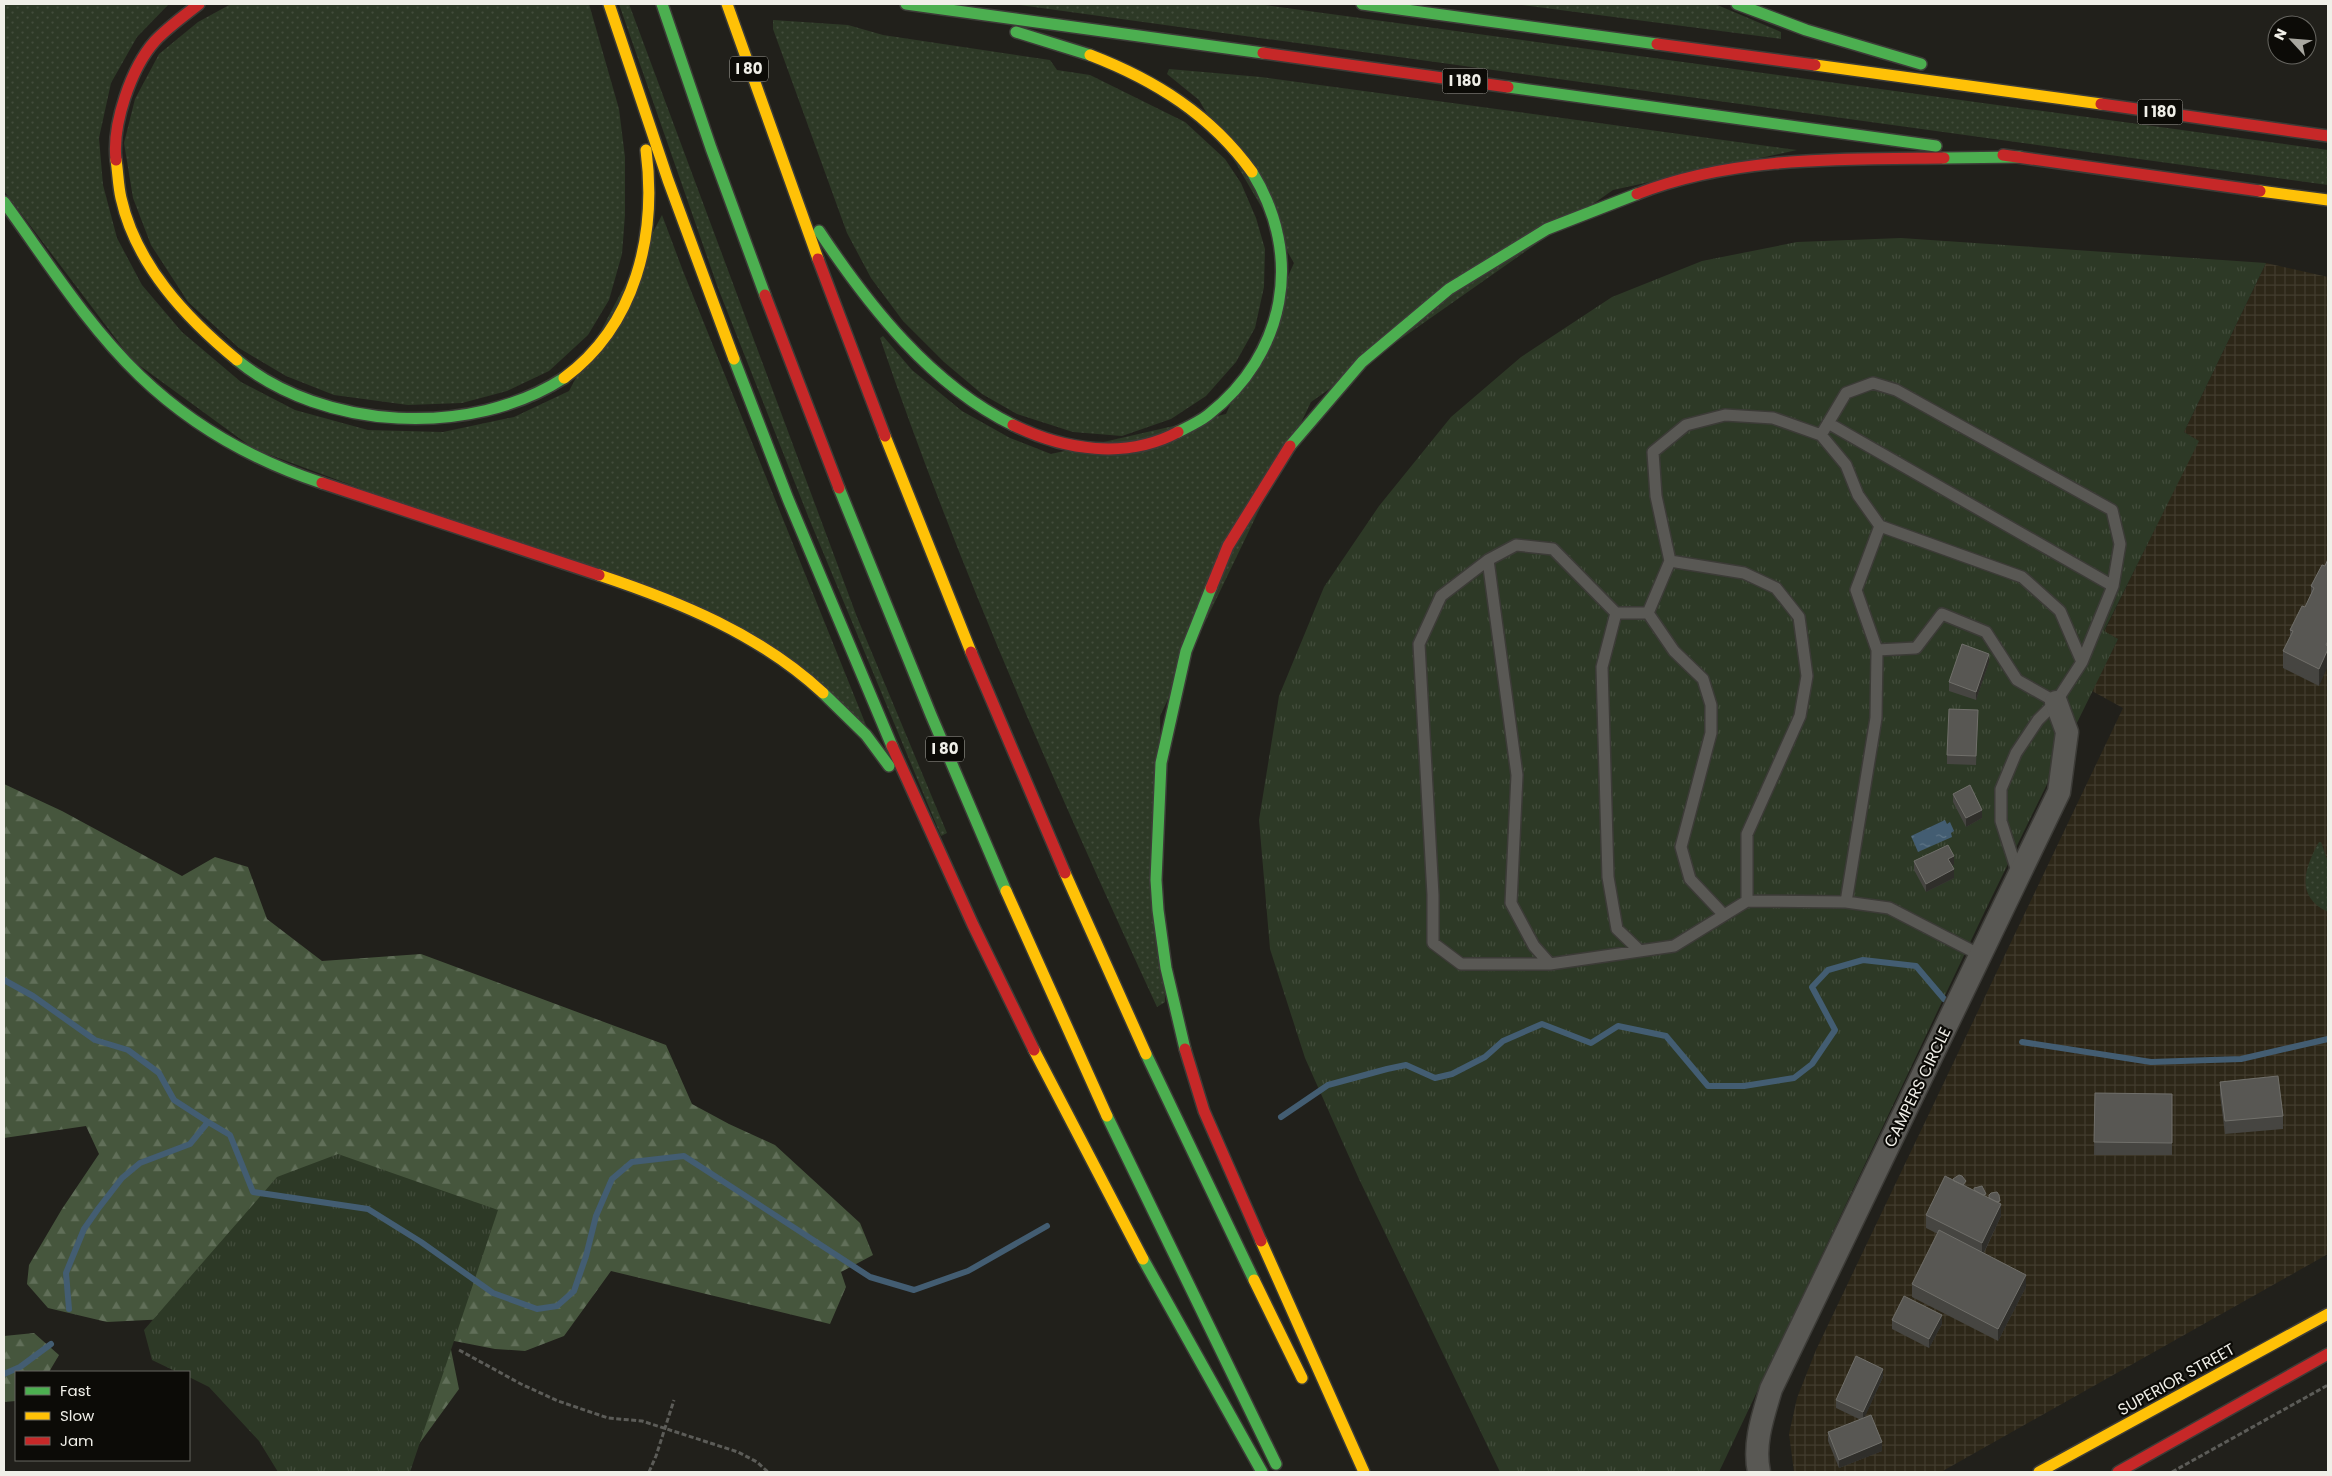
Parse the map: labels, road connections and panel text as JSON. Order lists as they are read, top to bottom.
{
  "streets": {
    "main road": ["I 80", "I 180", "SUPERIOR STREET"],
    "street": ["CAMPERS CIRCLE"]
  },
  "legend": ["Fast", "Slow", "Jam"],
  "north": "top left"
}
